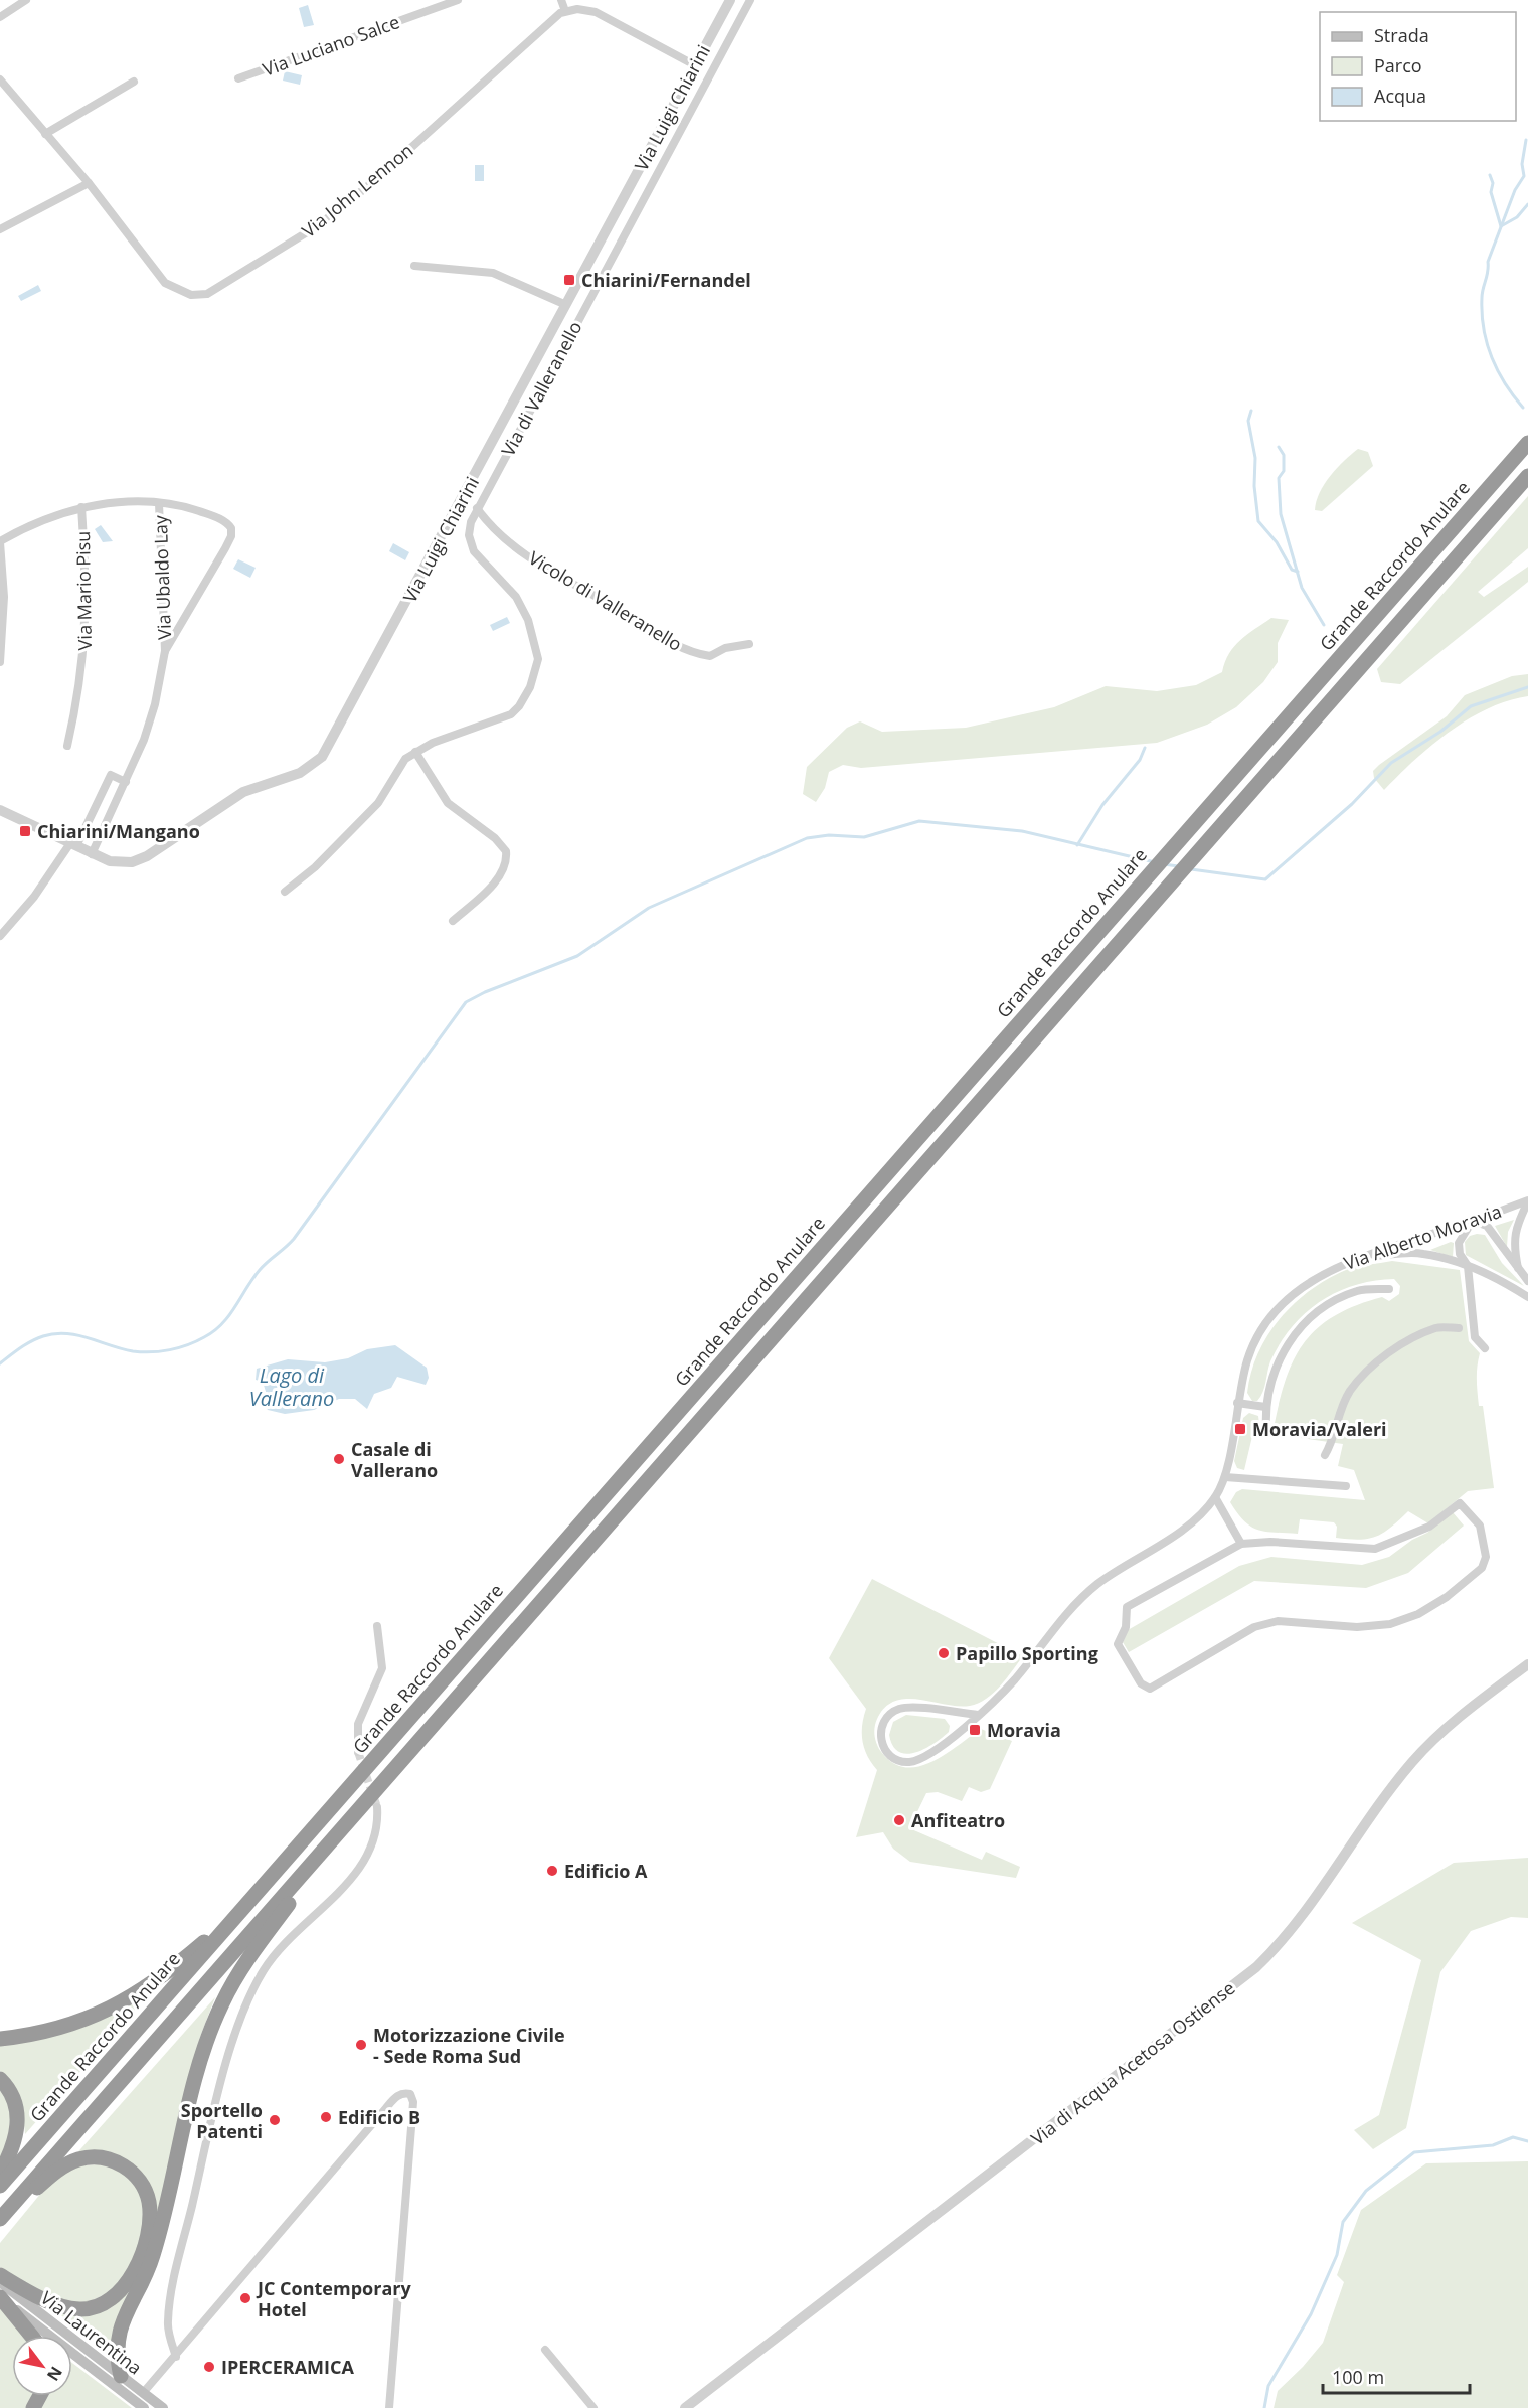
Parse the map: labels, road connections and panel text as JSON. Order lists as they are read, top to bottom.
{
  "streets": {
    "highway": ["Grande Raccordo Anulare"],
    "main road": ["Via Laurentina"],
    "street": [
      "Via Luciano Salce",
      "Via Luigi Chiarini",
      "Via John Lennon",
      "Via di Valleranello",
      "Via Ubaldo Lay",
      "Via Mario Pisu",
      "Vicolo di Valleranello",
      "Via Alberto Moravia",
      "Via di Acqua Acetosa Ostiense"
    ]
  },
  "crossings": [
    ["Via di Valleranello", "Vicolo di Valleranello"]
  ],
  "water": ["Lago di Vallerano"],
  "places": {
    "transit": [
      "Chiarini/Fernandel",
      "Chiarini/Mangano",
      "Moravia/Valeri",
      "Moravia"
    ],
    "other": [
      "Casale di Vallerano",
      "Papillo Sporting",
      "Anfiteatro",
      "Edificio A",
      "Motorizzazione Civile - Sede Roma Sud",
      "Edificio B",
      "Sportello Patenti",
      "JC Contemporary Hotel",
      "IPERCERAMICA"
    ]
  },
  "legend": ["Strada", "Parco", "Acqua"],
  "scale_bar": "100 m",
  "north": "bottom right"
}
